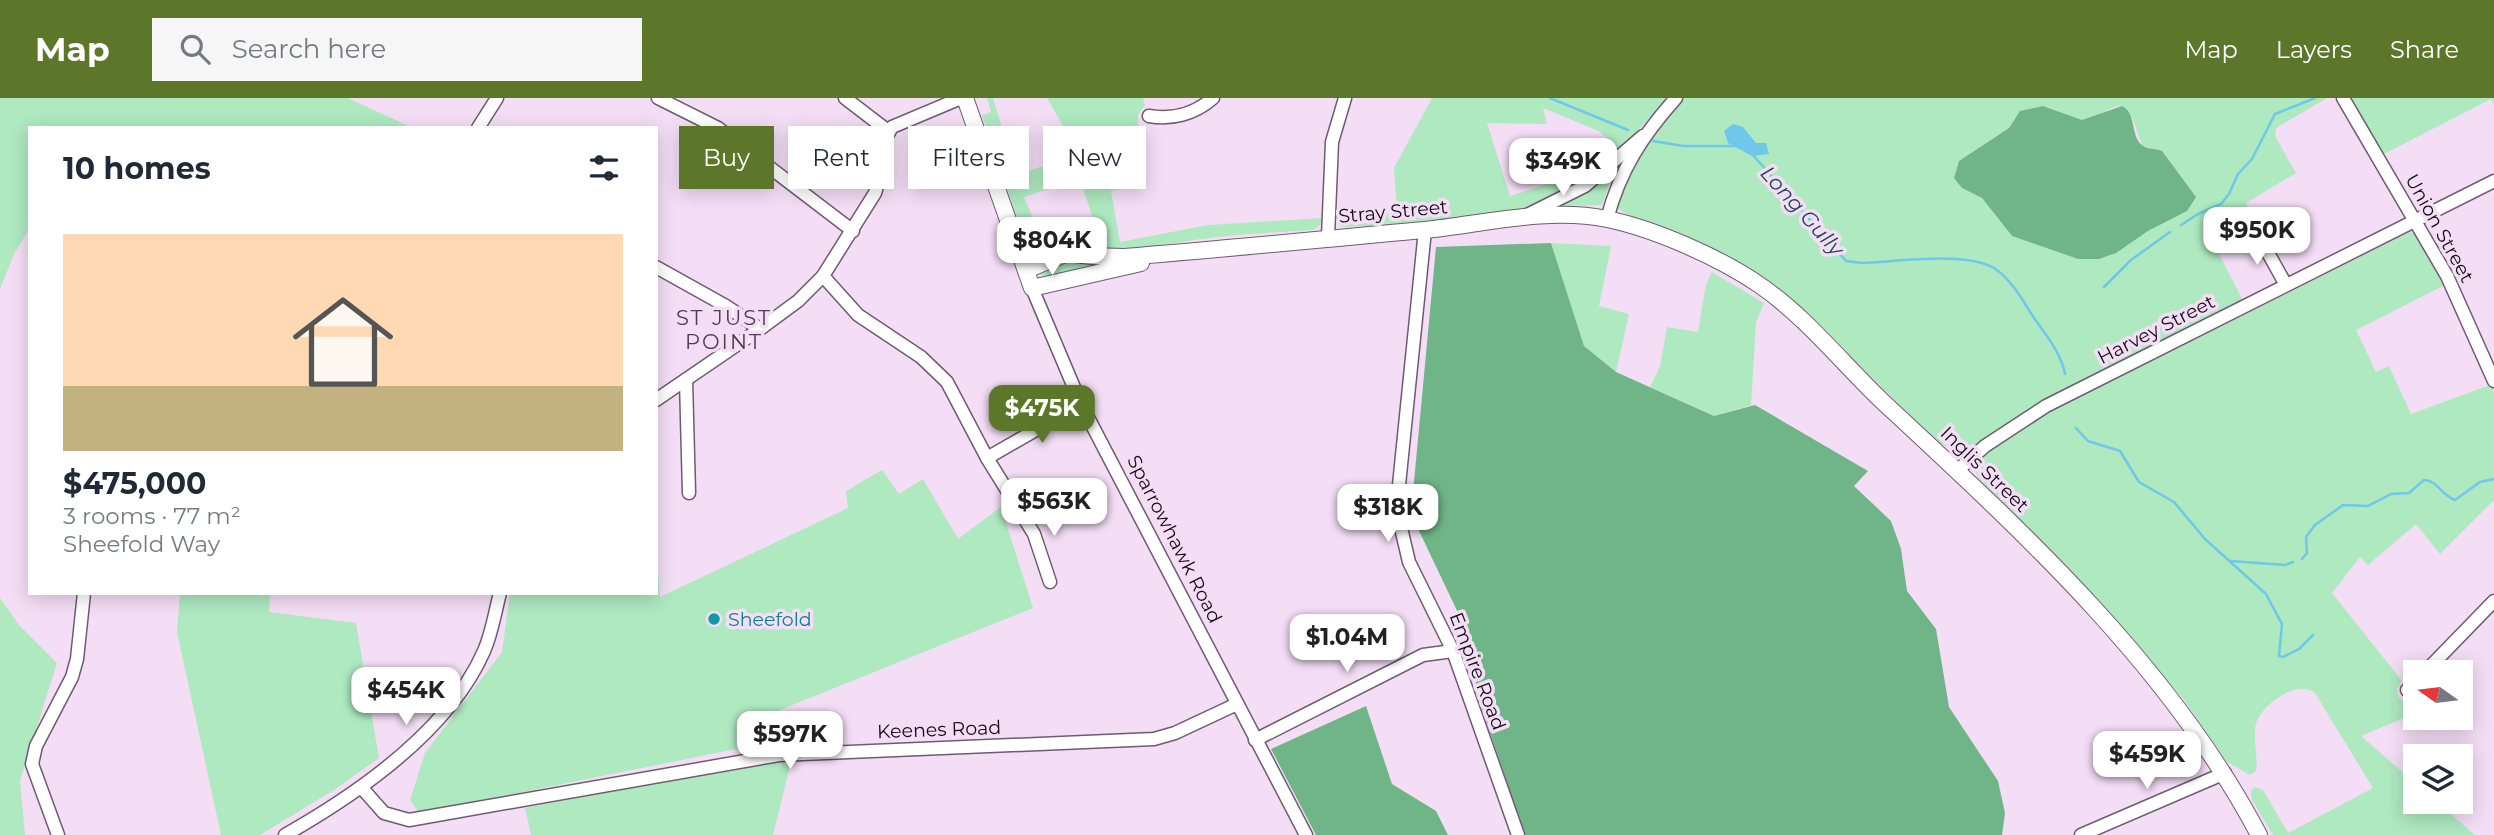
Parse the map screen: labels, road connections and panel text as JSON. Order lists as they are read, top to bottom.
{
  "streets": {
    "main road": ["Stray Street", "Inglis Street", "Sparrowhawk Road"],
    "street": [
      "Union Street",
      "Harvey Street",
      "Empire Road",
      "Keenes Road"
    ]
  },
  "crossings": [
    ["Stray Street", "Inglis Street"],
    ["Stray Street", "Sparrowhawk Road"],
    ["Stray Street", "Empire Road"],
    ["Union Street", "Harvey Street"],
    ["Harvey Street", "Inglis Street"],
    ["Sparrowhawk Road", "Keenes Road"]
  ],
  "districts": ["ST JUST POINT"],
  "water": ["Long Gully"],
  "places": ["Sheefold"],
  "north": "left",
  "page": {
    "header": "Map",
    "search": "Search here",
    "nav": ["Map", "Layers", "Share"],
    "chip": [
      "Buy",
      "Rent",
      "Filters",
      "New"
    ],
    "heading": "10 homes",
    "price": [
      "$349K",
      "$950K",
      "$804K",
      "$475K",
      "$563K",
      "$318K",
      "$1.04M",
      "$454K",
      "$597K",
      "$459K"
    ],
    "list": [
      {
        "name": "$475,000",
        "note": "3 rooms · 77 m² · Sheefold Way"
      }
    ]
  }
}
